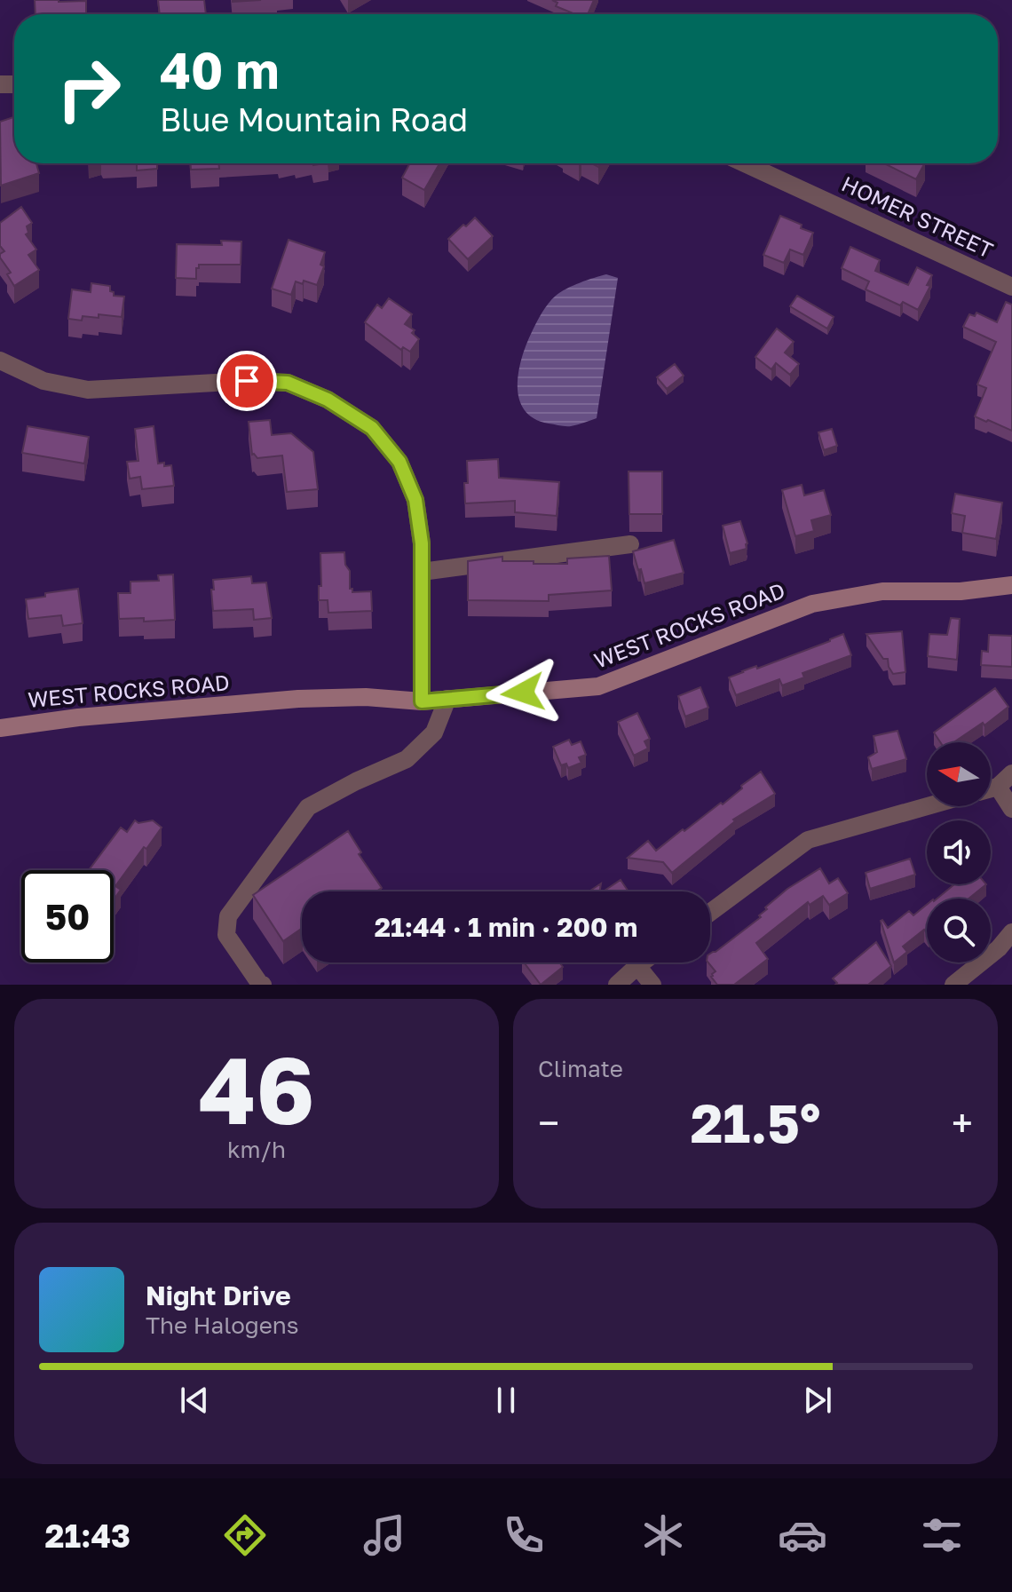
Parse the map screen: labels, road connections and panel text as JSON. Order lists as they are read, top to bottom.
{
  "streets": {
    "main road": ["WEST ROCKS ROAD"],
    "street": ["HOMER STREET"]
  },
  "north": "left",
  "page": {
    "turn": ["40 m", "Blue Mountain Road"],
    "limit": "50",
    "trip": "21:44 · 1 min · 200 m",
    "tile": [
      ["46", "km/h"],
      "Climate"
    ],
    "heat": ["−", "21.5°", "+"],
    "song": ["Night Drive", "The Halogens"],
    "tabs": "21:43"
  }
}
